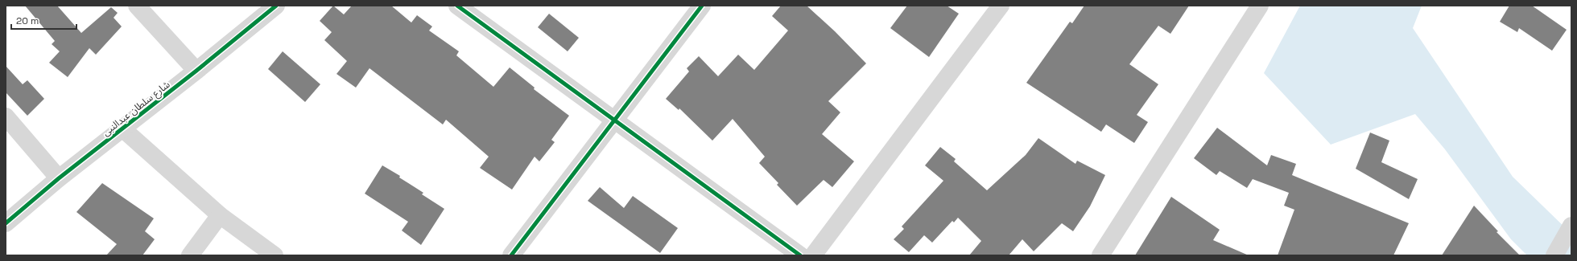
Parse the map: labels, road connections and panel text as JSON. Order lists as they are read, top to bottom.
{
  "streets": {
    "street": ["شارع سلطان عبدالنبى"]
  },
  "scale_bar": "20 m"
}
